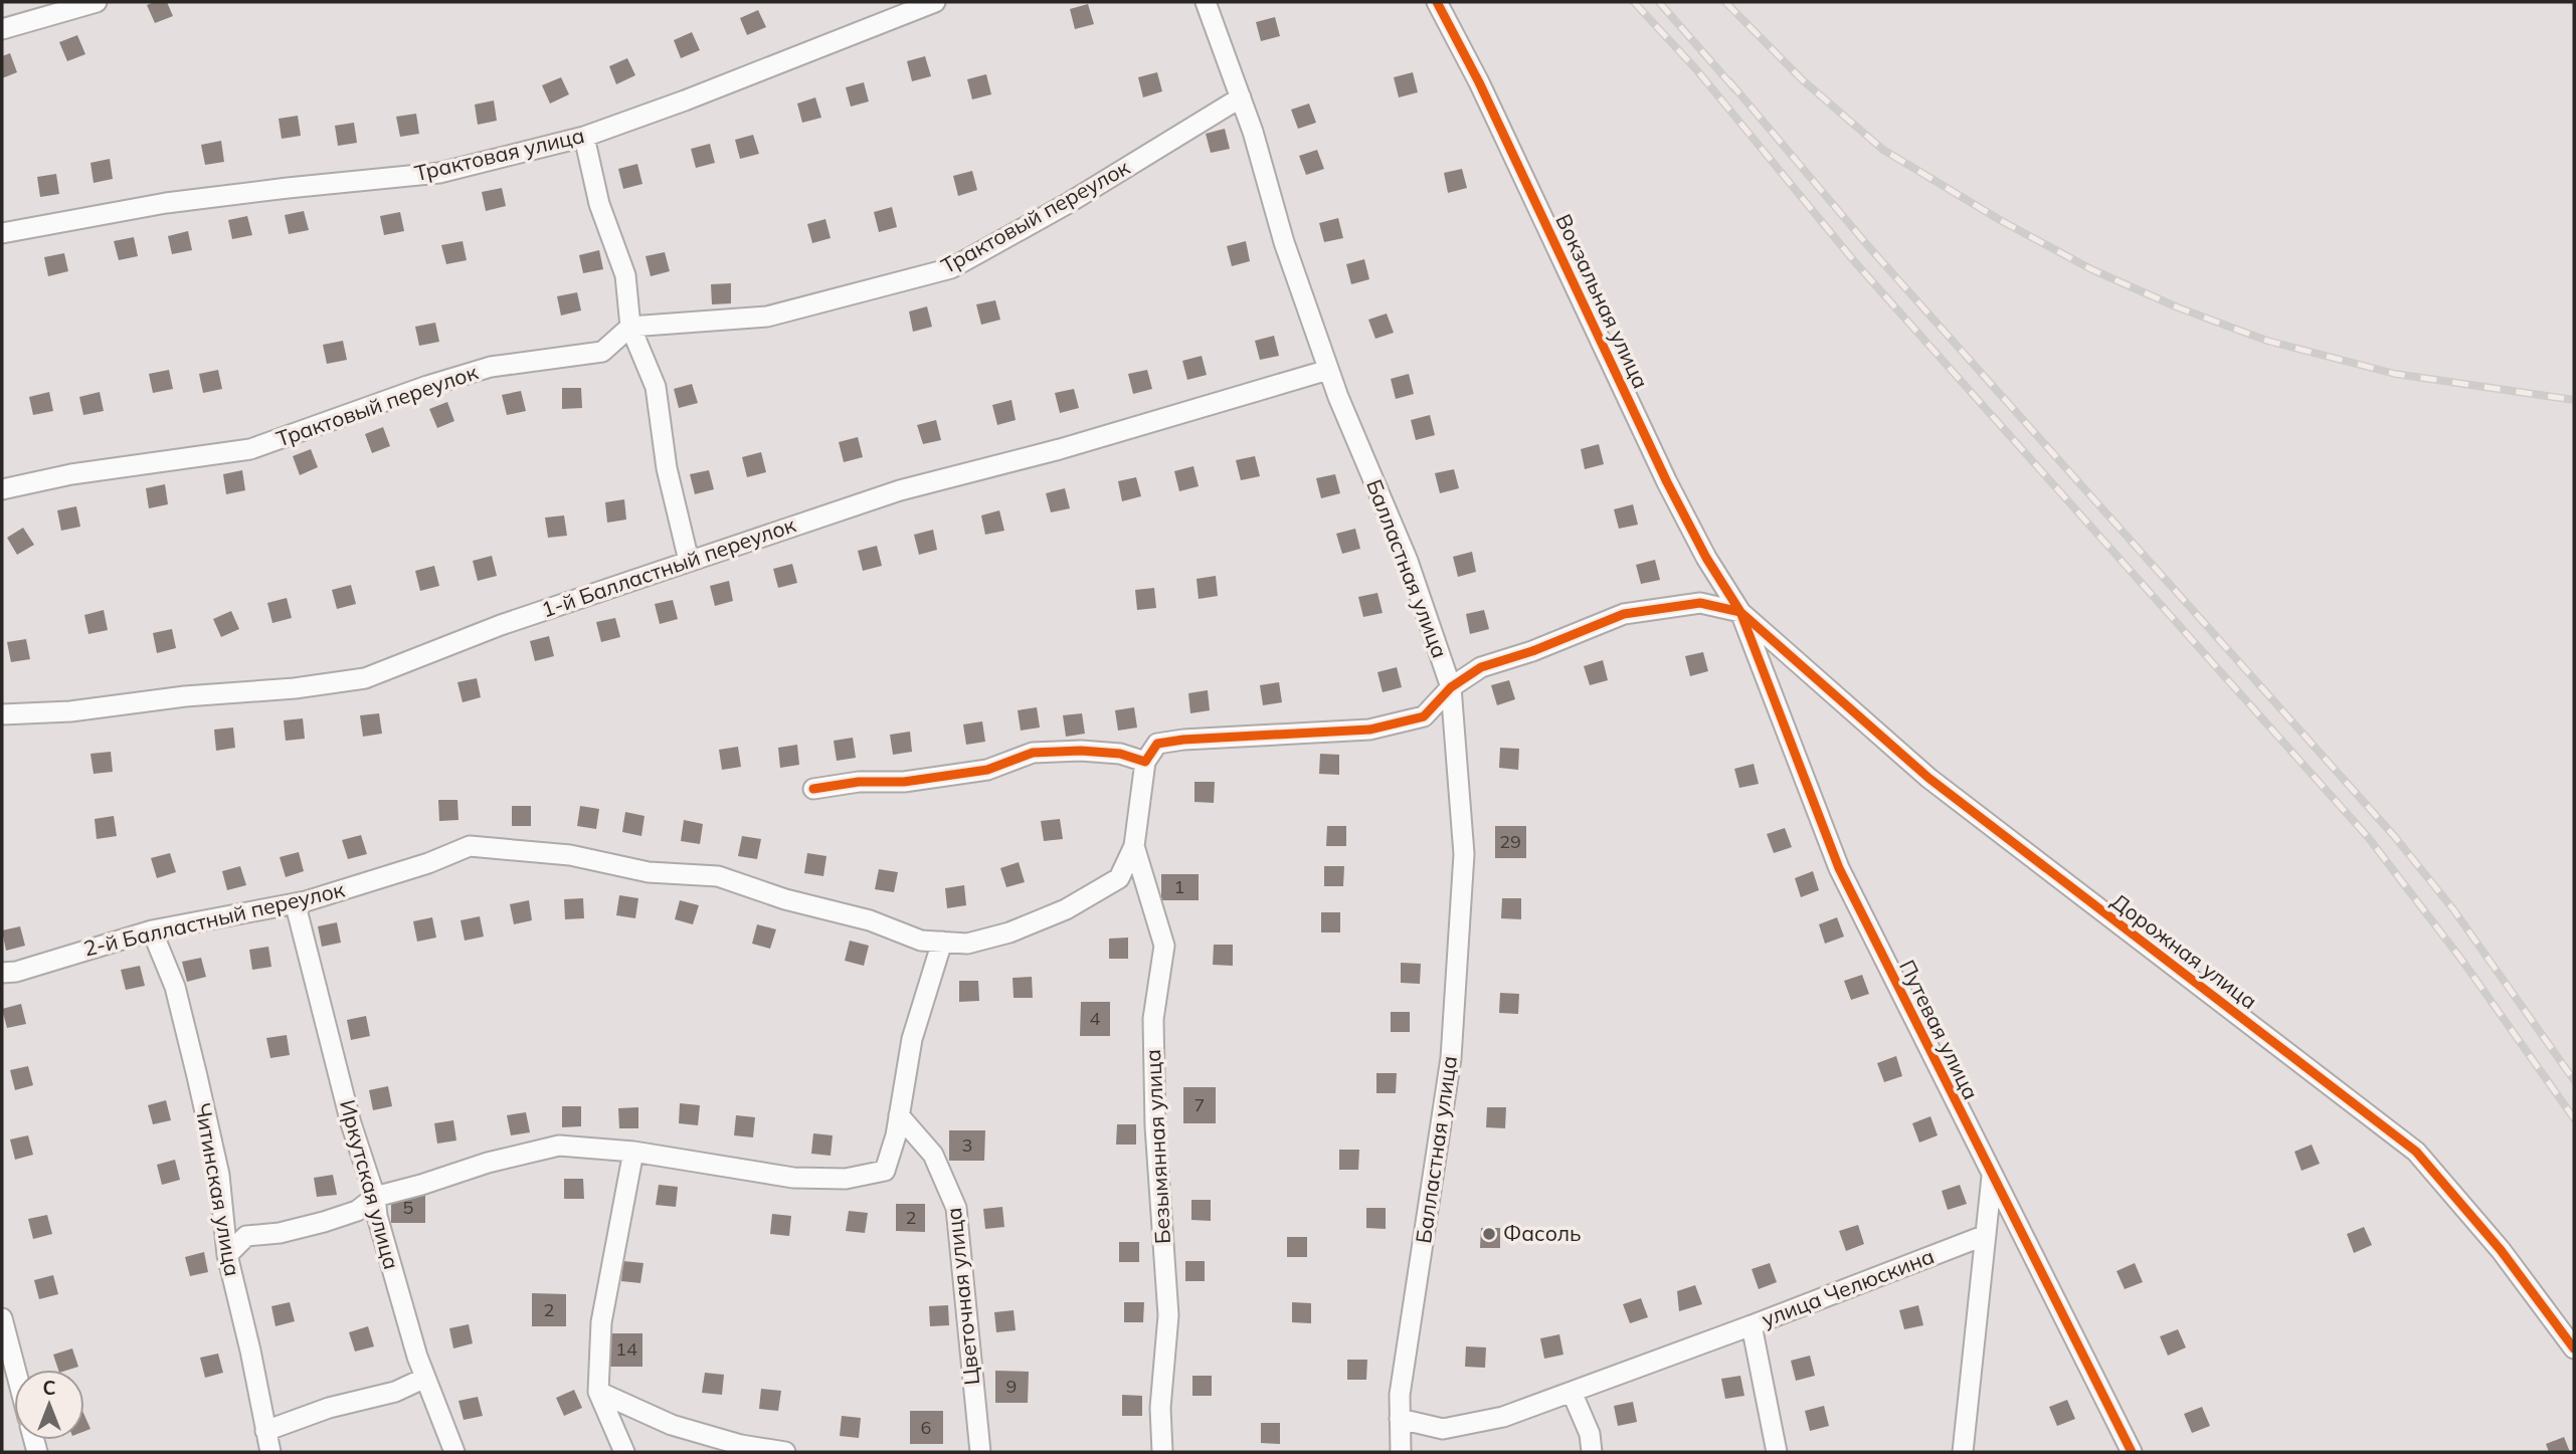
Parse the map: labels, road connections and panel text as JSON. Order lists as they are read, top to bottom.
{
  "streets": {
    "street": [
      "Трактовая улица",
      "Трактовый переулок",
      "Вокзальная улица",
      "1-й Балластный переулок",
      "Балластная улица",
      "2-й Балластный переулок",
      "Дорожная улица",
      "Путевая улица",
      "Безымянная улица",
      "Иркутская улица",
      "Читинская улица",
      "улица Челюскина",
      "Цветочная улица"
    ]
  },
  "crossings": [
    ["Трактовый переулок", "Балластная улица"],
    ["Вокзальная улица", "Дорожная улица"],
    ["Вокзальная улица", "Путевая улица"],
    ["1-й Балластный переулок", "Балластная улица"],
    ["2-й Балластный переулок", "Безымянная улица"],
    ["2-й Балластный переулок", "Читинская улица"],
    ["Дорожная улица", "Путевая улица"]
  ],
  "places": ["Фасоль"],
  "house_numbers": [
    "29",
    "1",
    "4",
    "7",
    "3",
    "5",
    "2",
    "2",
    "14",
    "9",
    "6"
  ],
  "north": "top"
}
